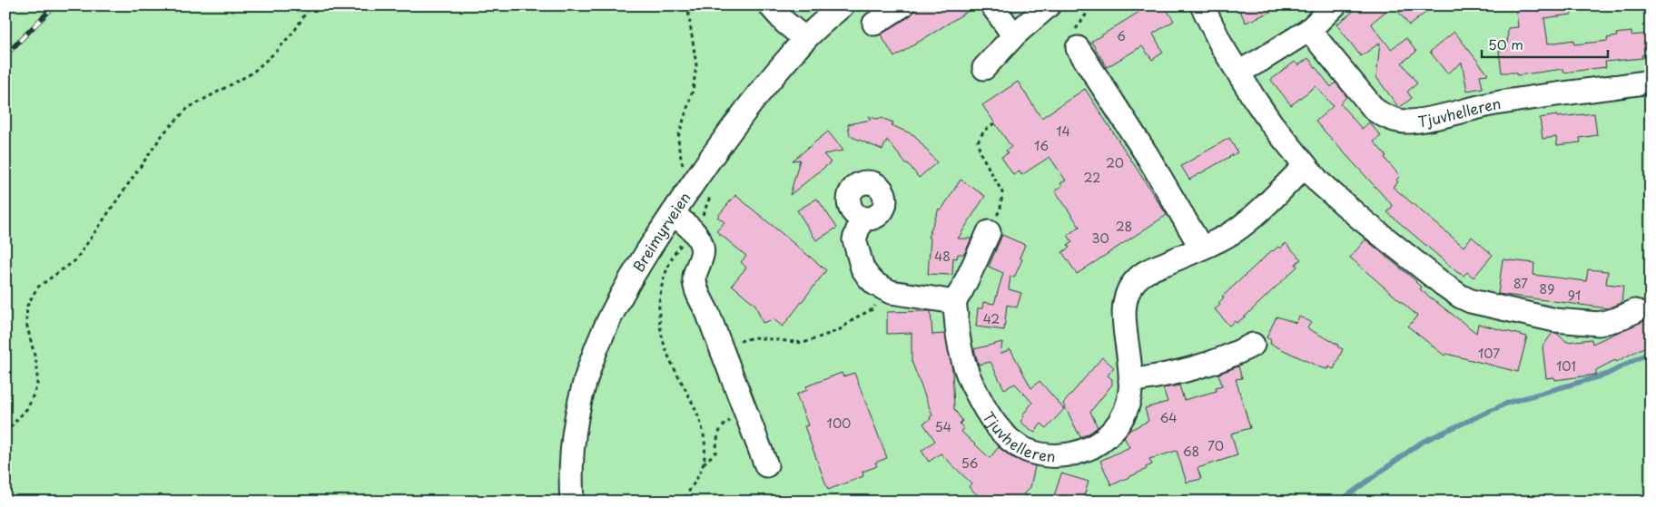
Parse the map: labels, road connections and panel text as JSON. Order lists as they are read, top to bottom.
{
  "streets": {
    "street": ["Tjuvhelleren", "Breimyrveien"]
  },
  "house_numbers": [
    "6",
    "14",
    "16",
    "20",
    "22",
    "28",
    "30",
    "48",
    "87",
    "89",
    "91",
    "42",
    "107",
    "101",
    "64",
    "100",
    "54",
    "70",
    "68",
    "56"
  ],
  "scale_bar": "50 m"
}
